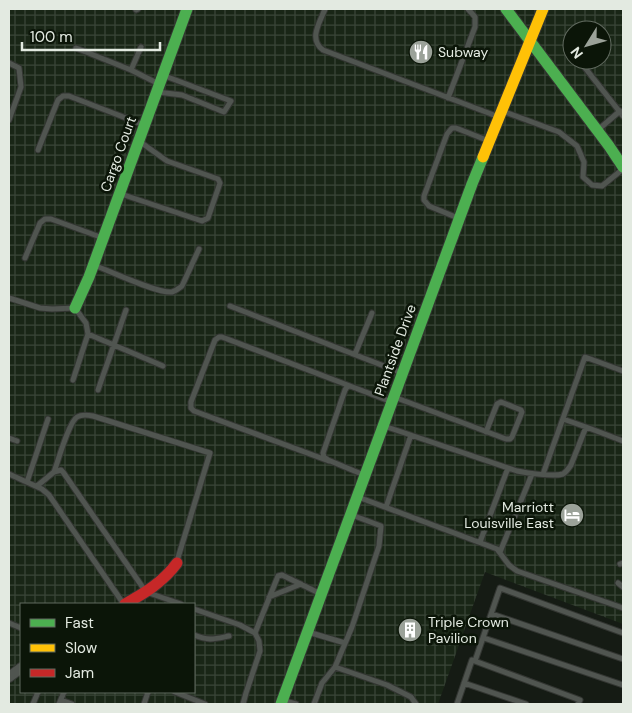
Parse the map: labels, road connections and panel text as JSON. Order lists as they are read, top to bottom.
{
  "streets": {
    "street": ["Cargo Court", "Plantside Drive"]
  },
  "places": {
    "restaurant": ["Subway"],
    "hotel": ["Marriott Louisville East"],
    "building": ["Triple Crown Pavilion"]
  },
  "legend": ["Fast", "Slow", "Jam"],
  "scale_bar": "100 m",
  "north": "bottom left"
}
